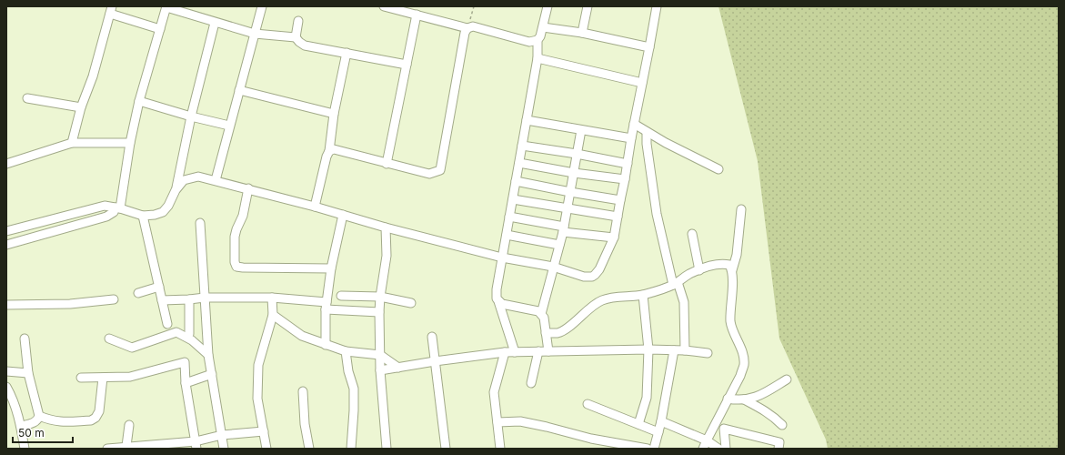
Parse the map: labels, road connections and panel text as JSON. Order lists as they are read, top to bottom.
{
  "scale_bar": "50 m"
}
